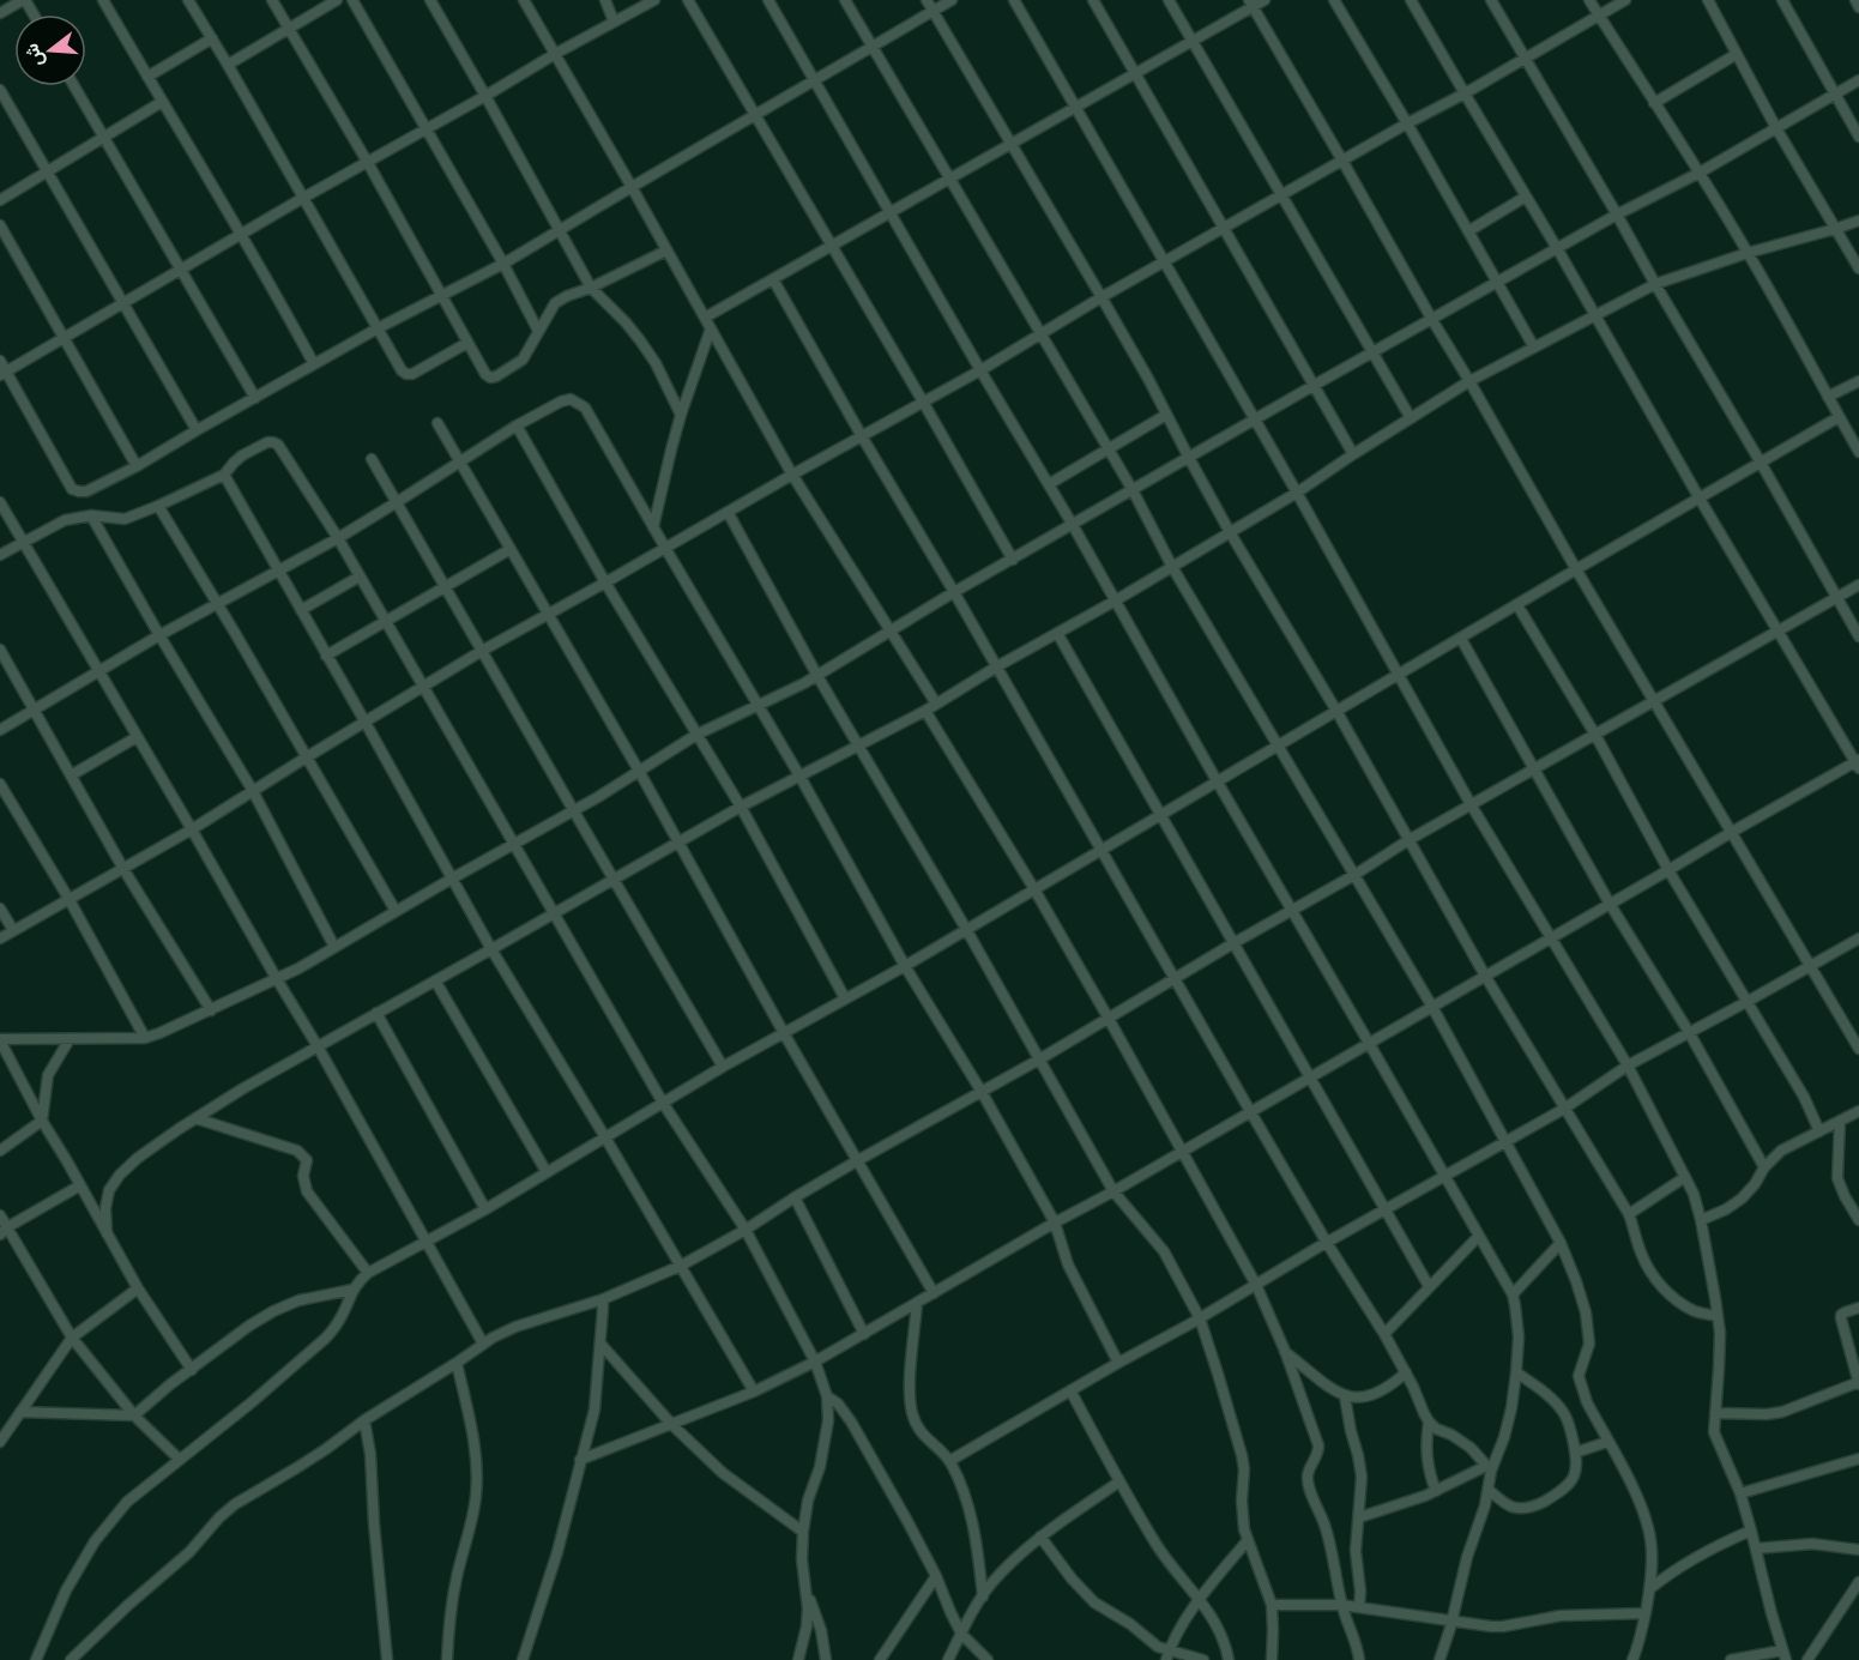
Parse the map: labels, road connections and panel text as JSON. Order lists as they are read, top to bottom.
{
  "north": "left"
}
